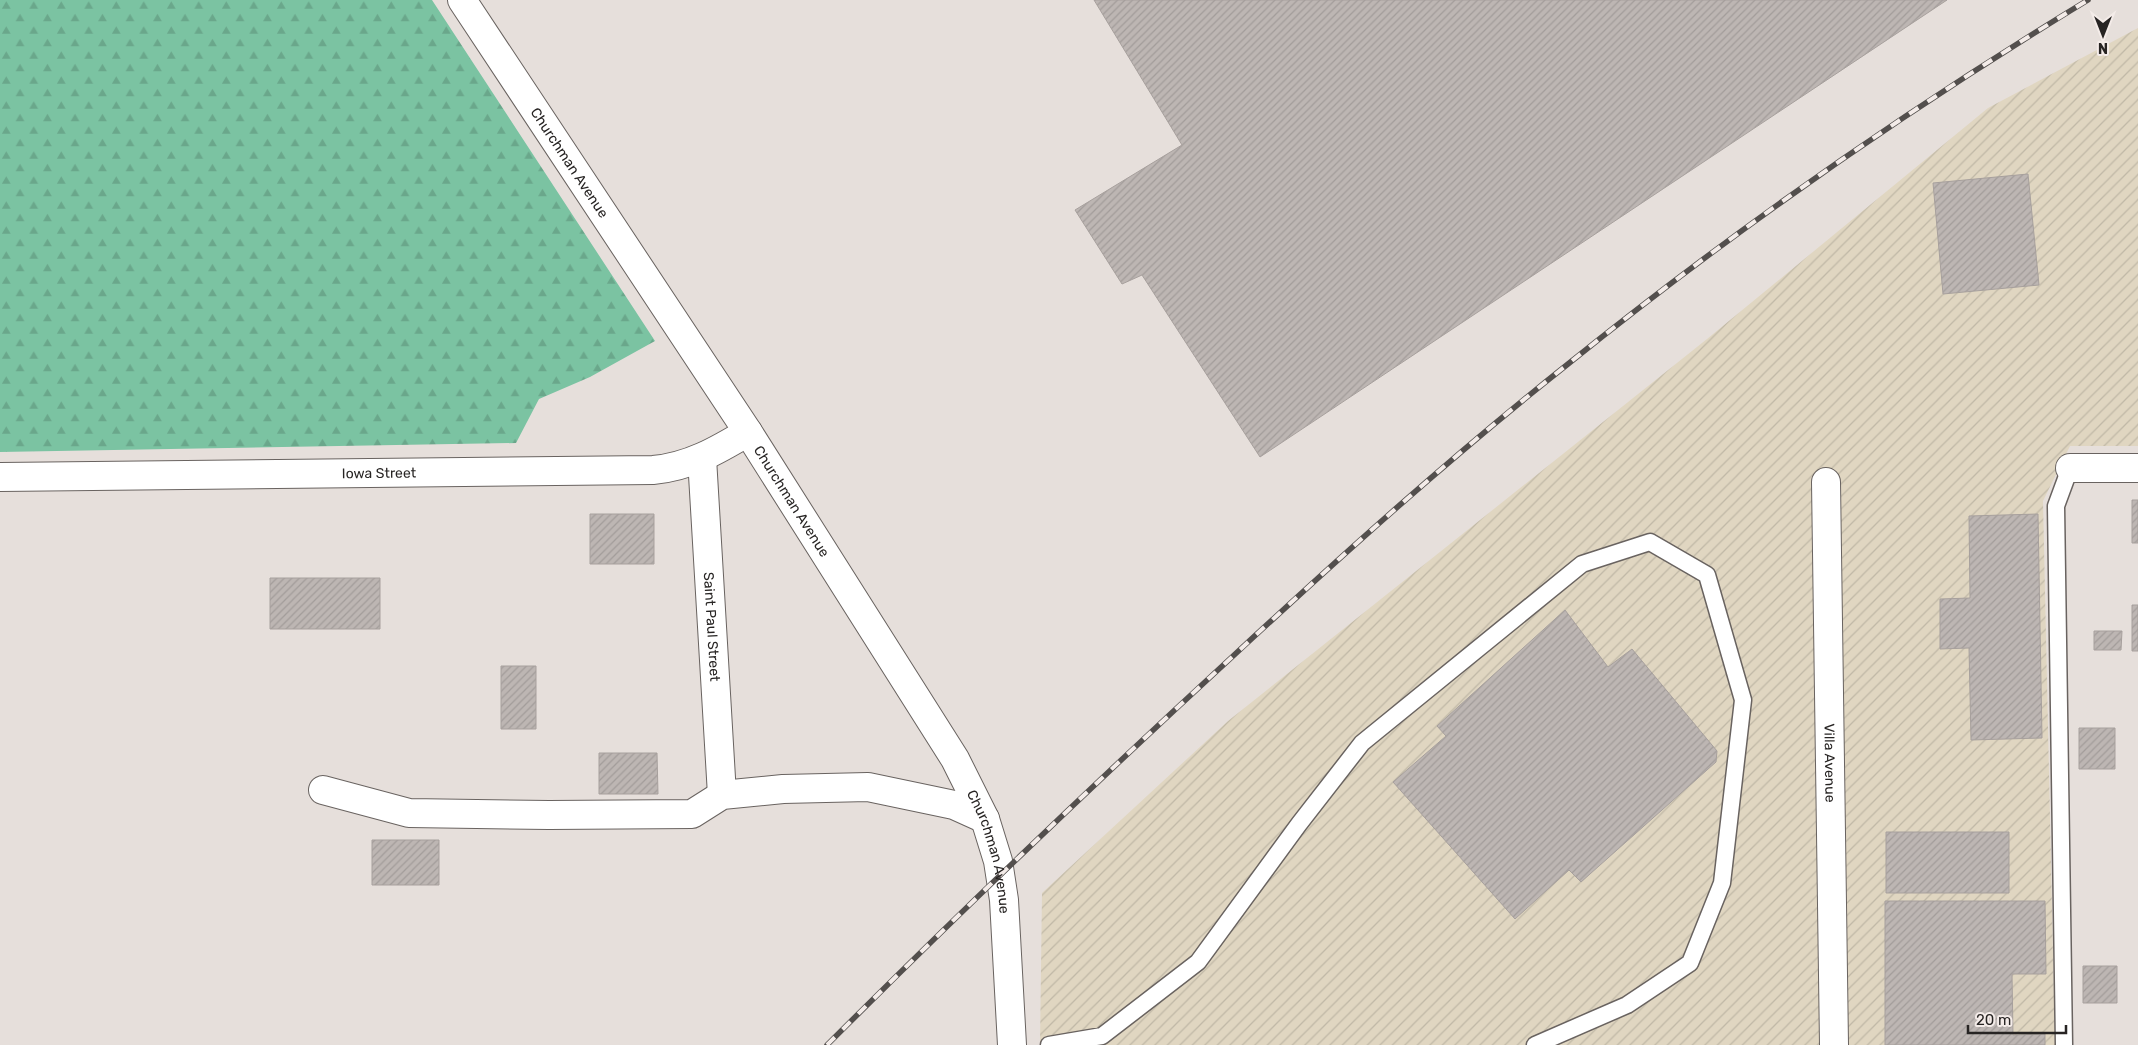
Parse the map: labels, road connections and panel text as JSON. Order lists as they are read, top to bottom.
{
  "streets": {
    "street": [
      "Churchman Avenue",
      "Iowa Street",
      "Saint Paul Street",
      "Villa Avenue"
    ]
  },
  "crossings": [
    ["Churchman Avenue", "Iowa Street"],
    ["Iowa Street", "Saint Paul Street"]
  ],
  "scale_bar": "20 m",
  "north": "bottom"
}
